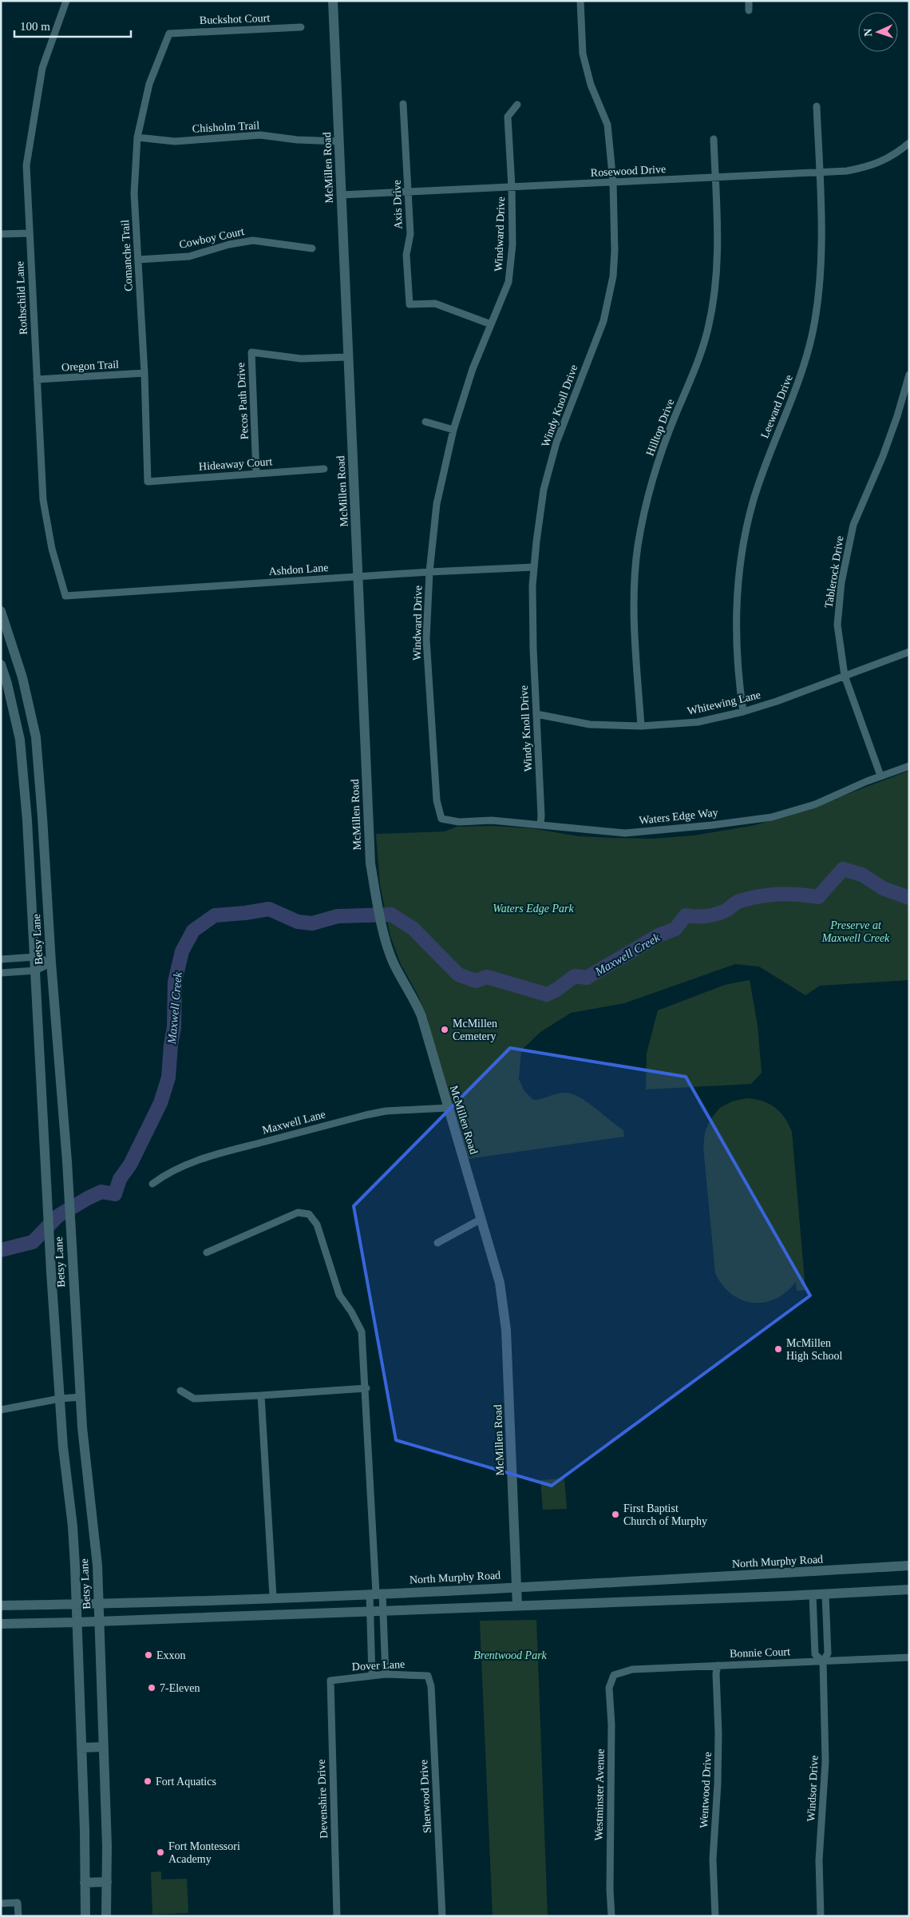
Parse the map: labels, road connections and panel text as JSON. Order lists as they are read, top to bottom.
{
  "streets": {
    "main road": ["McMillen Road", "Betsy Lane", "North Murphy Road"],
    "street": [
      "Buckshot Court",
      "Chisholm Trail",
      "Rosewood Drive",
      "Axis Drive",
      "Windward Drive",
      "Cowboy Court",
      "Comanche Trail",
      "Rothschild Lane",
      "Oregon Trail",
      "Pecos Path Drive",
      "Windy Knoll Drive",
      "Leeward Drive",
      "Hilltop Drive",
      "Hideaway Court",
      "Ashdon Lane",
      "Tablerock Drive",
      "Whitewing Lane",
      "Waters Edge Way",
      "Maxwell Lane",
      "Bonnie Court",
      "Dover Lane",
      "Windsor Drive",
      "Wentwood Drive",
      "Westminster Avenue",
      "Sherwood Drive",
      "Devenshire Drive"
    ]
  },
  "crossings": [
    ["Buckshot Court", "Comanche Trail"],
    ["Chisholm Trail", "McMillen Road"],
    ["Chisholm Trail", "Comanche Trail"],
    ["McMillen Road", "Rosewood Drive"],
    ["McMillen Road", "Pecos Path Drive"],
    ["McMillen Road", "Ashdon Lane"],
    ["McMillen Road", "Maxwell Lane"],
    ["McMillen Road", "North Murphy Road"],
    ["Rosewood Drive", "Axis Drive"],
    ["Rosewood Drive", "Windward Drive"],
    ["Rosewood Drive", "Windy Knoll Drive"],
    ["Rosewood Drive", "Leeward Drive"],
    ["Rosewood Drive", "Hilltop Drive"],
    ["Axis Drive", "Windward Drive"],
    ["Windward Drive", "Ashdon Lane"],
    ["Windward Drive", "Waters Edge Way"],
    ["Cowboy Court", "Comanche Trail"],
    ["Comanche Trail", "Oregon Trail"],
    ["Comanche Trail", "Hideaway Court"],
    ["Rothschild Lane", "Oregon Trail"],
    ["Rothschild Lane", "Ashdon Lane"],
    ["Pecos Path Drive", "Hideaway Court"],
    ["Windy Knoll Drive", "Ashdon Lane"],
    ["Windy Knoll Drive", "Whitewing Lane"],
    ["Windy Knoll Drive", "Waters Edge Way"],
    ["Leeward Drive", "Whitewing Lane"],
    ["Hilltop Drive", "Whitewing Lane"],
    ["Tablerock Drive", "Whitewing Lane"],
    ["Tablerock Drive", "Waters Edge Way"],
    ["Betsy Lane", "North Murphy Road"],
    ["Bonnie Court", "Windsor Drive"],
    ["Bonnie Court", "Wentwood Drive"],
    ["Bonnie Court", "Westminster Avenue"],
    ["Dover Lane", "Sherwood Drive"],
    ["Dover Lane", "Devenshire Drive"]
  ],
  "water": ["Maxwell Creek"],
  "parks": ["Waters Edge Park", "Preserve at Maxwell Creek", "Brentwood Park"],
  "places": [
    "McMillen Cemetery",
    "McMillen High School",
    "First Baptist Church of Murphy",
    "Exxon",
    "7-Eleven",
    "Fort Aquatics",
    "Fort Montessori Academy"
  ],
  "scale_bar": "100 m",
  "north": "left"
}
